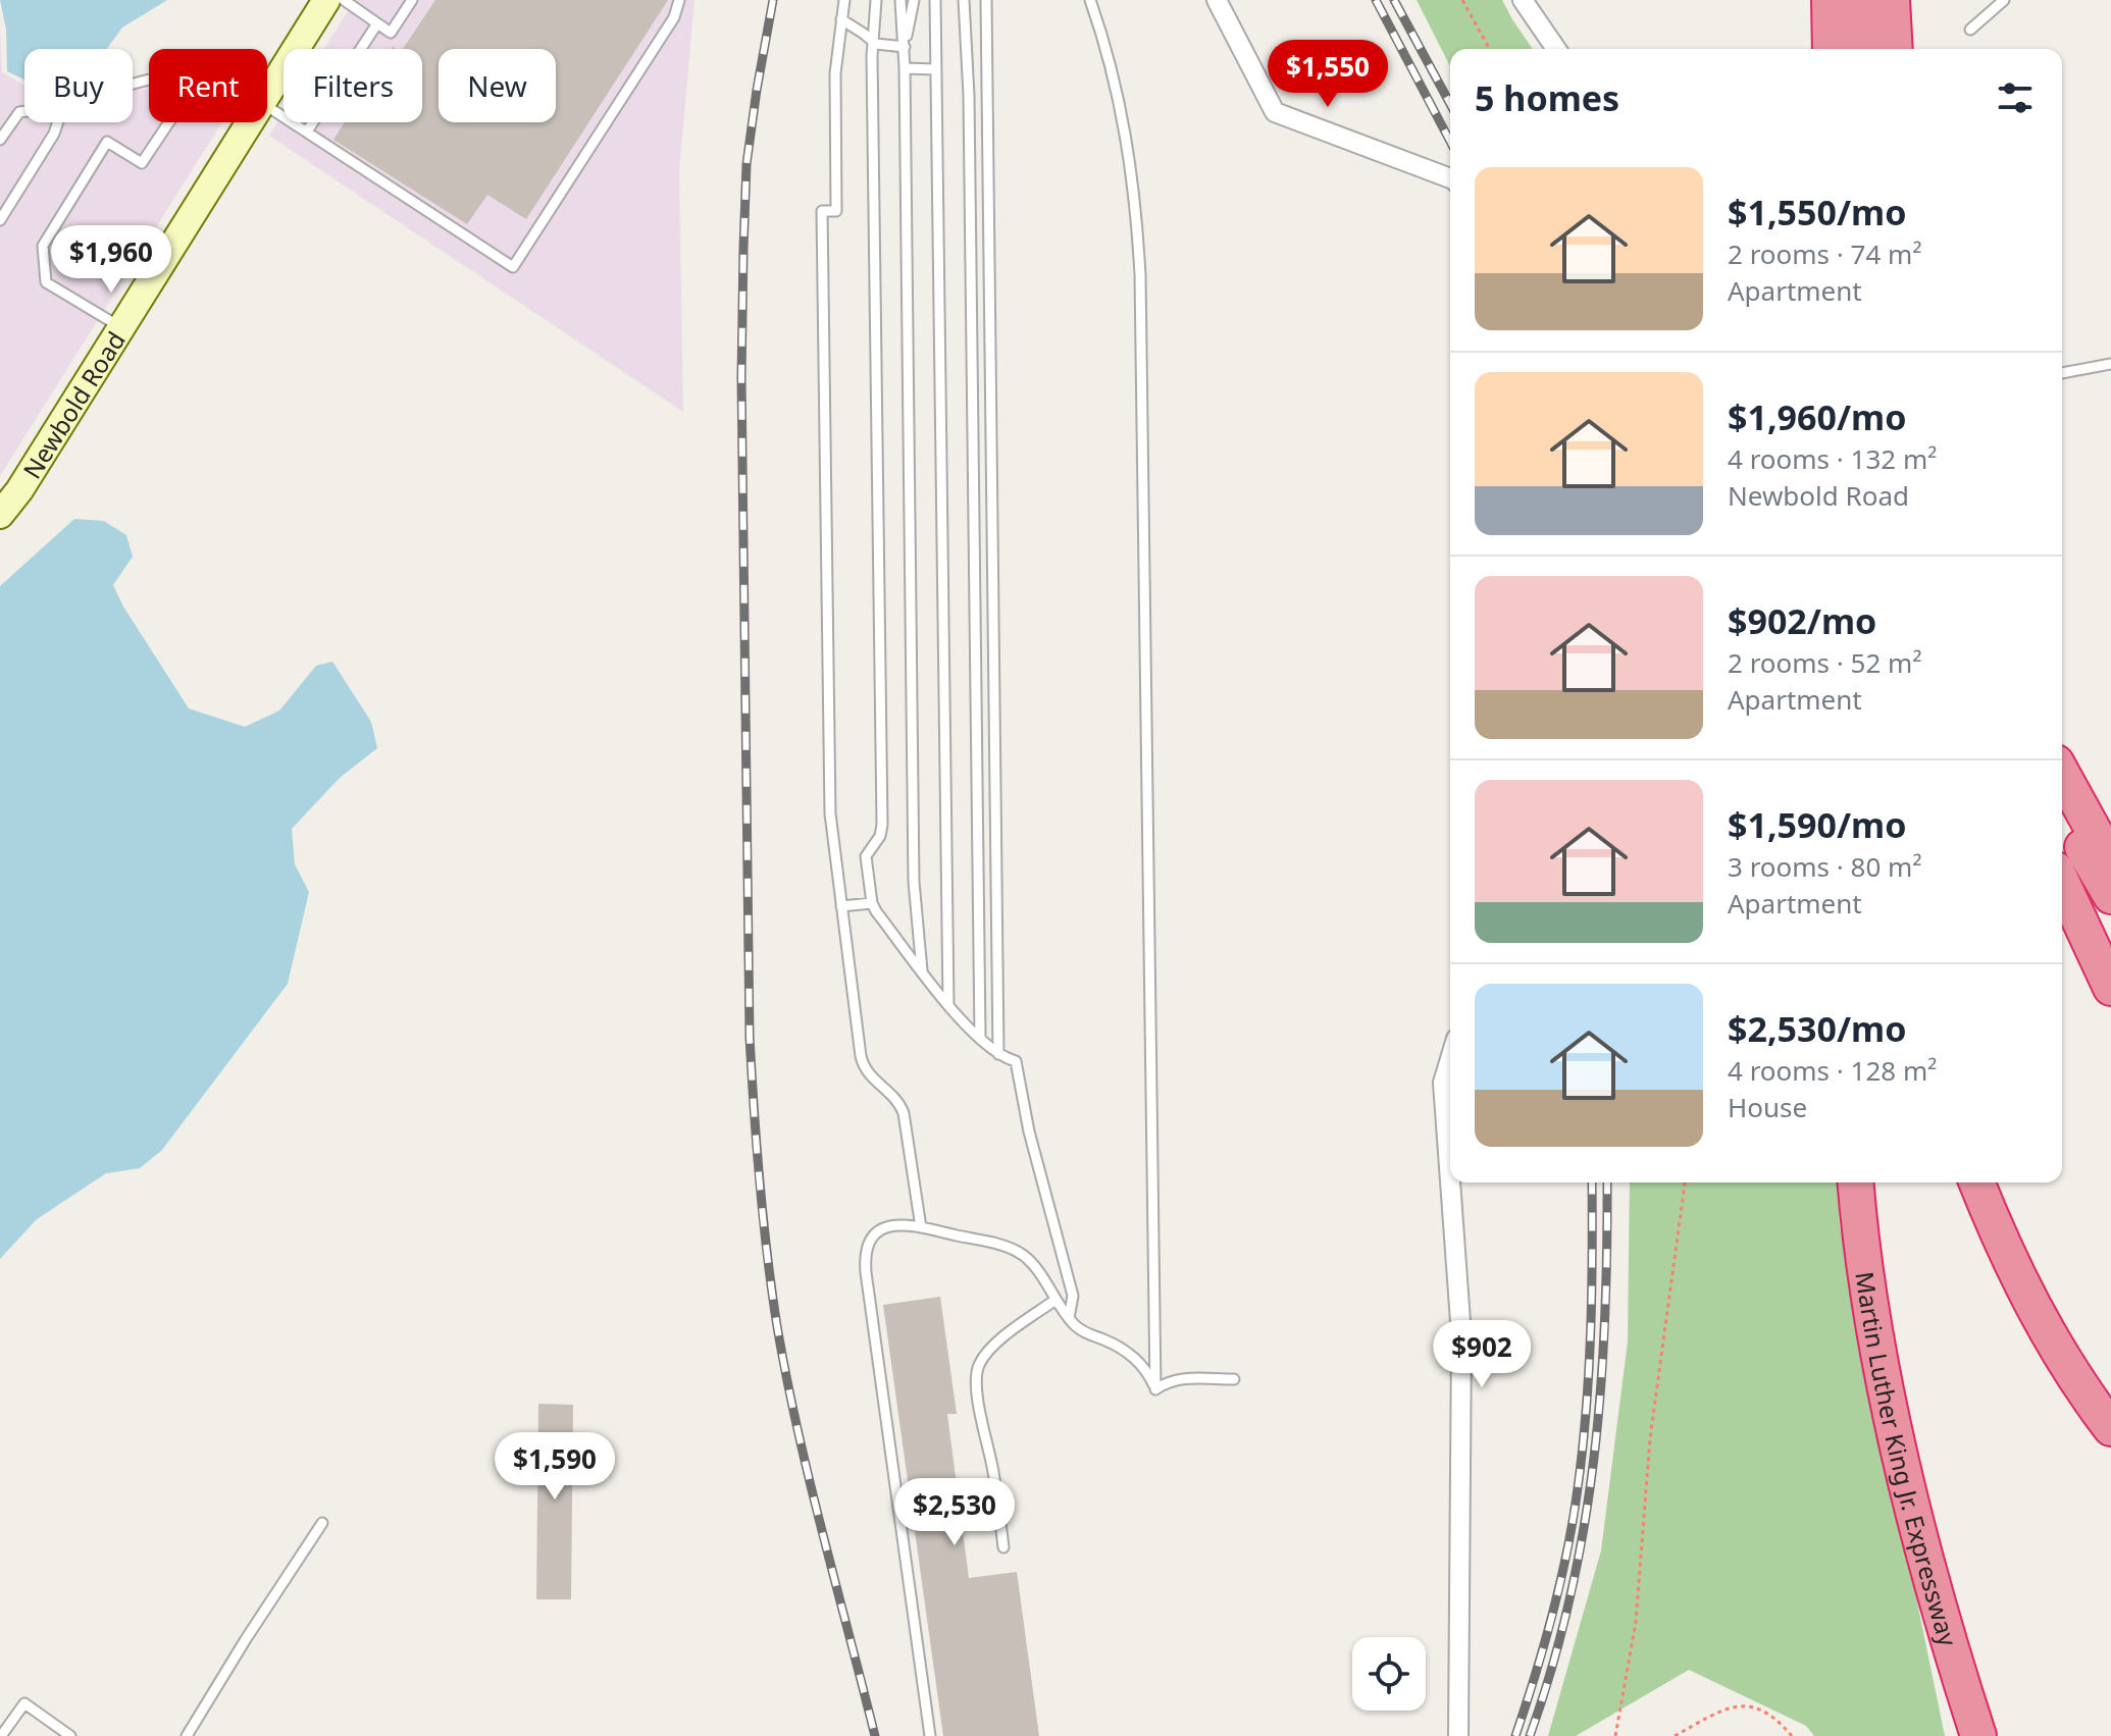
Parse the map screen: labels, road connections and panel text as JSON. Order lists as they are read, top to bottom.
{
  "streets": {
    "highway": ["Martin Luther King Jr. Expressway"],
    "main road": ["Newbold Road"]
  },
  "page": {
    "price": [
      "$1,550",
      "$1,960",
      "$902",
      "$1,590",
      "$2,530"
    ],
    "chip": [
      "Buy",
      "Rent",
      "Filters",
      "New"
    ],
    "heading": "5 homes",
    "list": [
      {
        "name": "$1,550/mo",
        "note": "2 rooms · 74 m² · Apartment"
      },
      {
        "name": "$1,960/mo",
        "note": "4 rooms · 132 m² · Newbold Road"
      },
      {
        "name": "$902/mo",
        "note": "2 rooms · 52 m² · Apartment"
      },
      {
        "name": "$1,590/mo",
        "note": "3 rooms · 80 m² · Apartment"
      },
      {
        "name": "$2,530/mo",
        "note": "4 rooms · 128 m² · House"
      }
    ]
  }
}
